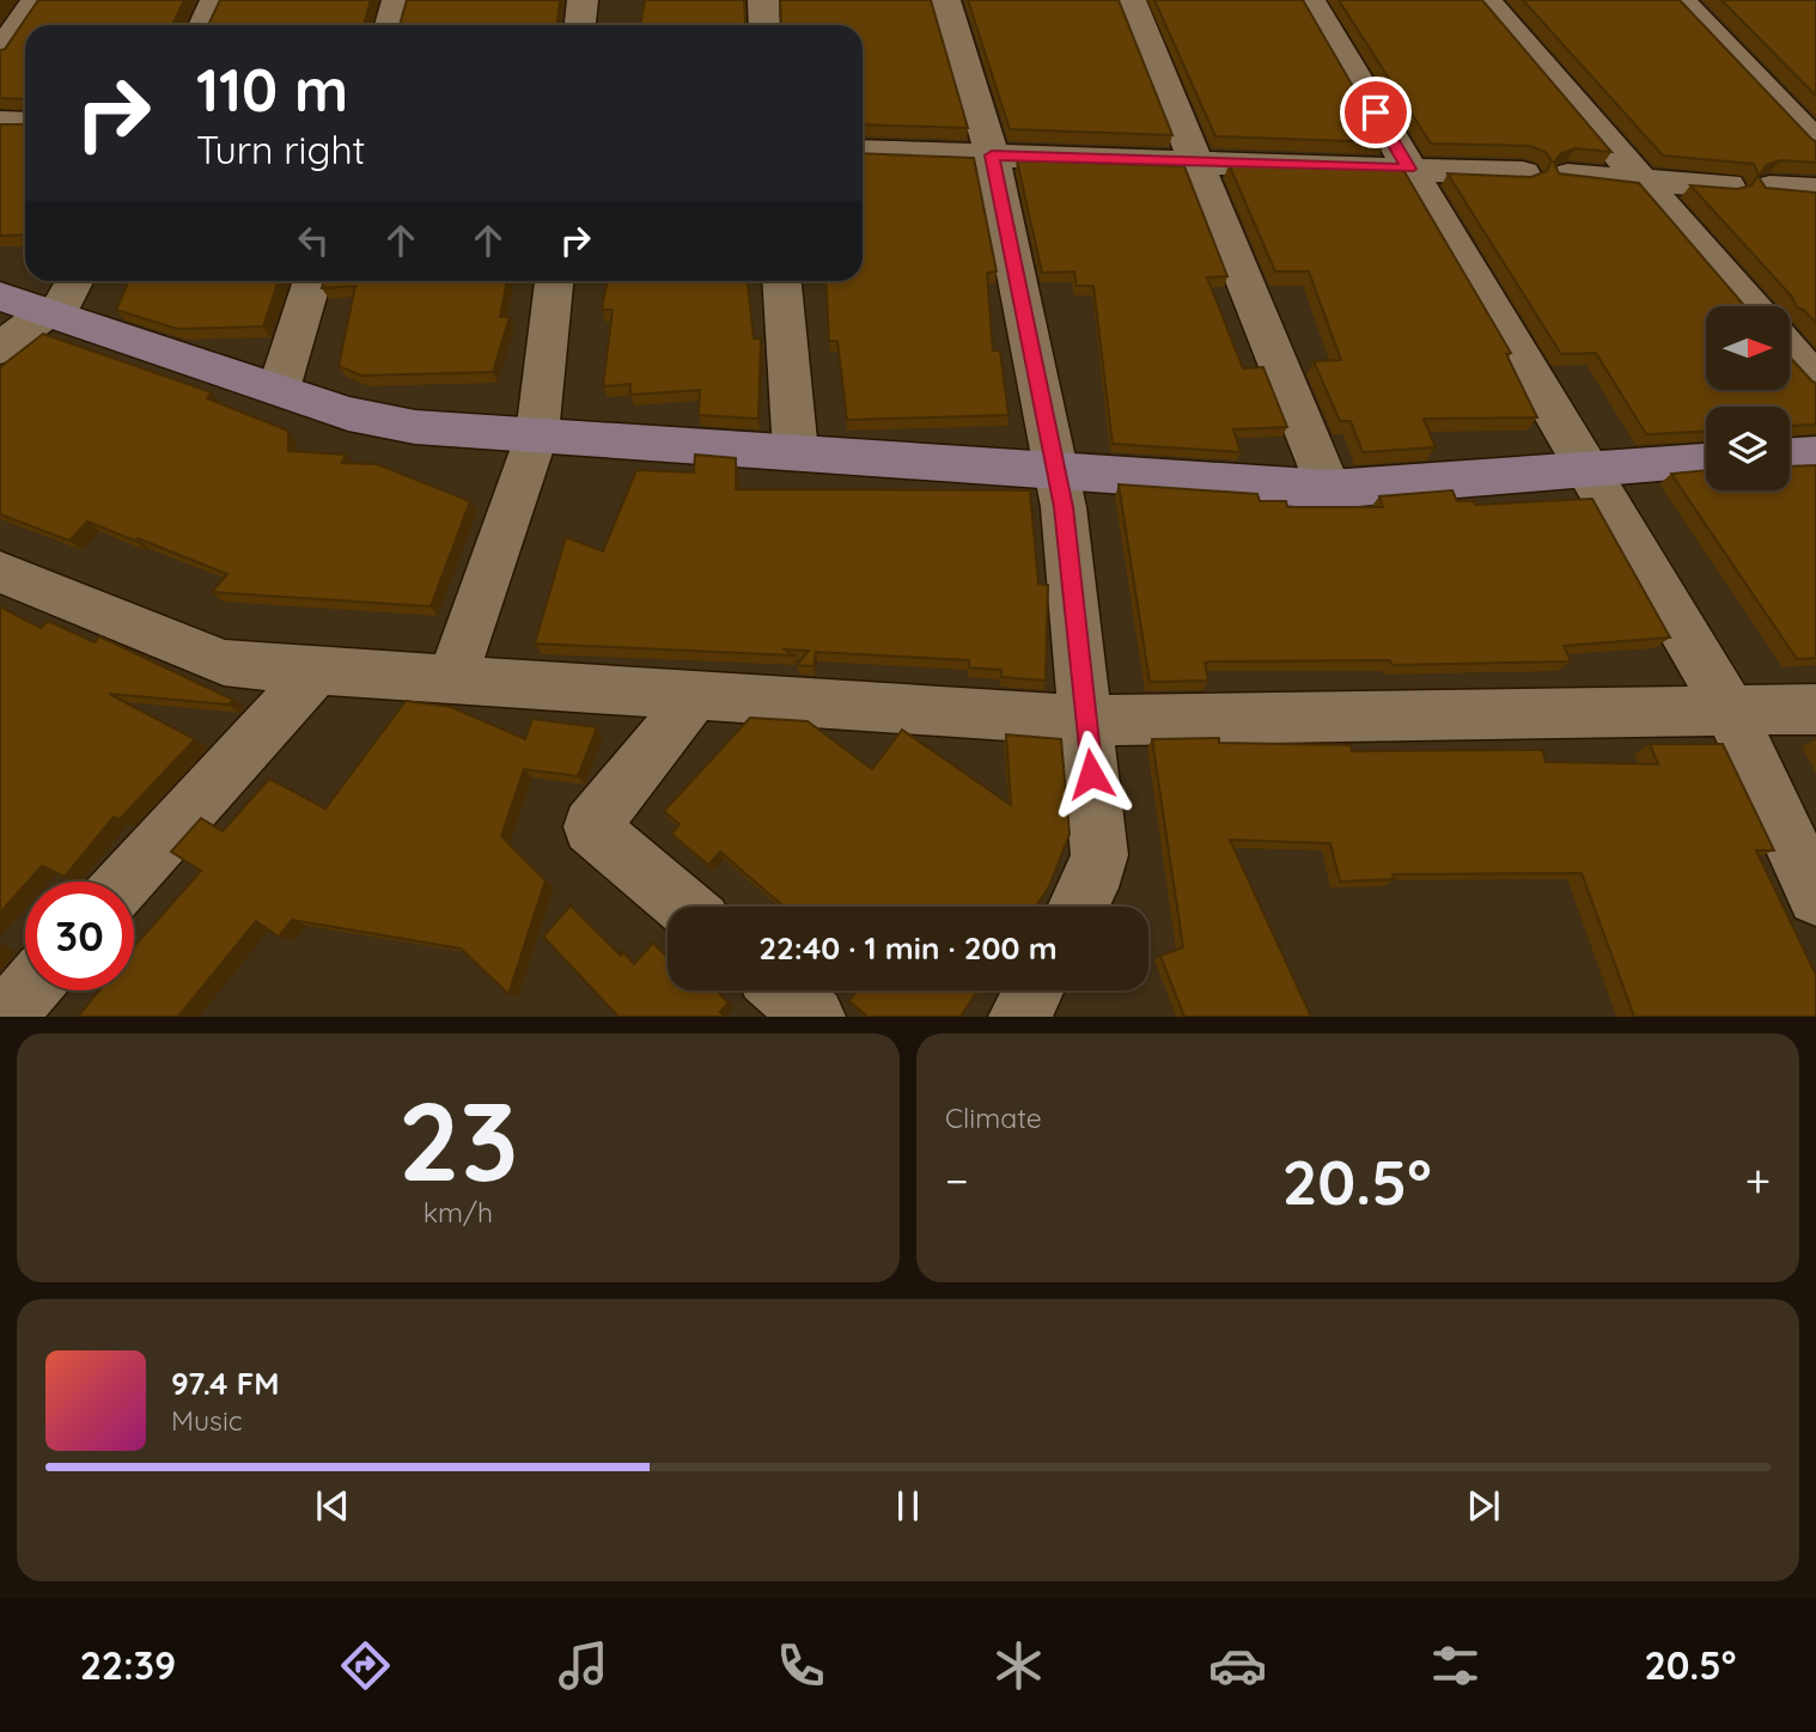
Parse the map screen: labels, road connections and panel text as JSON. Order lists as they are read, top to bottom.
{
  "north": "right",
  "page": {
    "turn": ["110 m", "Turn right"],
    "limit": "30",
    "trip": "22:40 · 1 min · 200 m",
    "tile": [
      ["23", "km/h"],
      "Climate"
    ],
    "heat": ["−", "20.5°", "+"],
    "song": ["97.4 FM", "Music"],
    "tabs": ["22:39", "20.5°"]
  }
}
